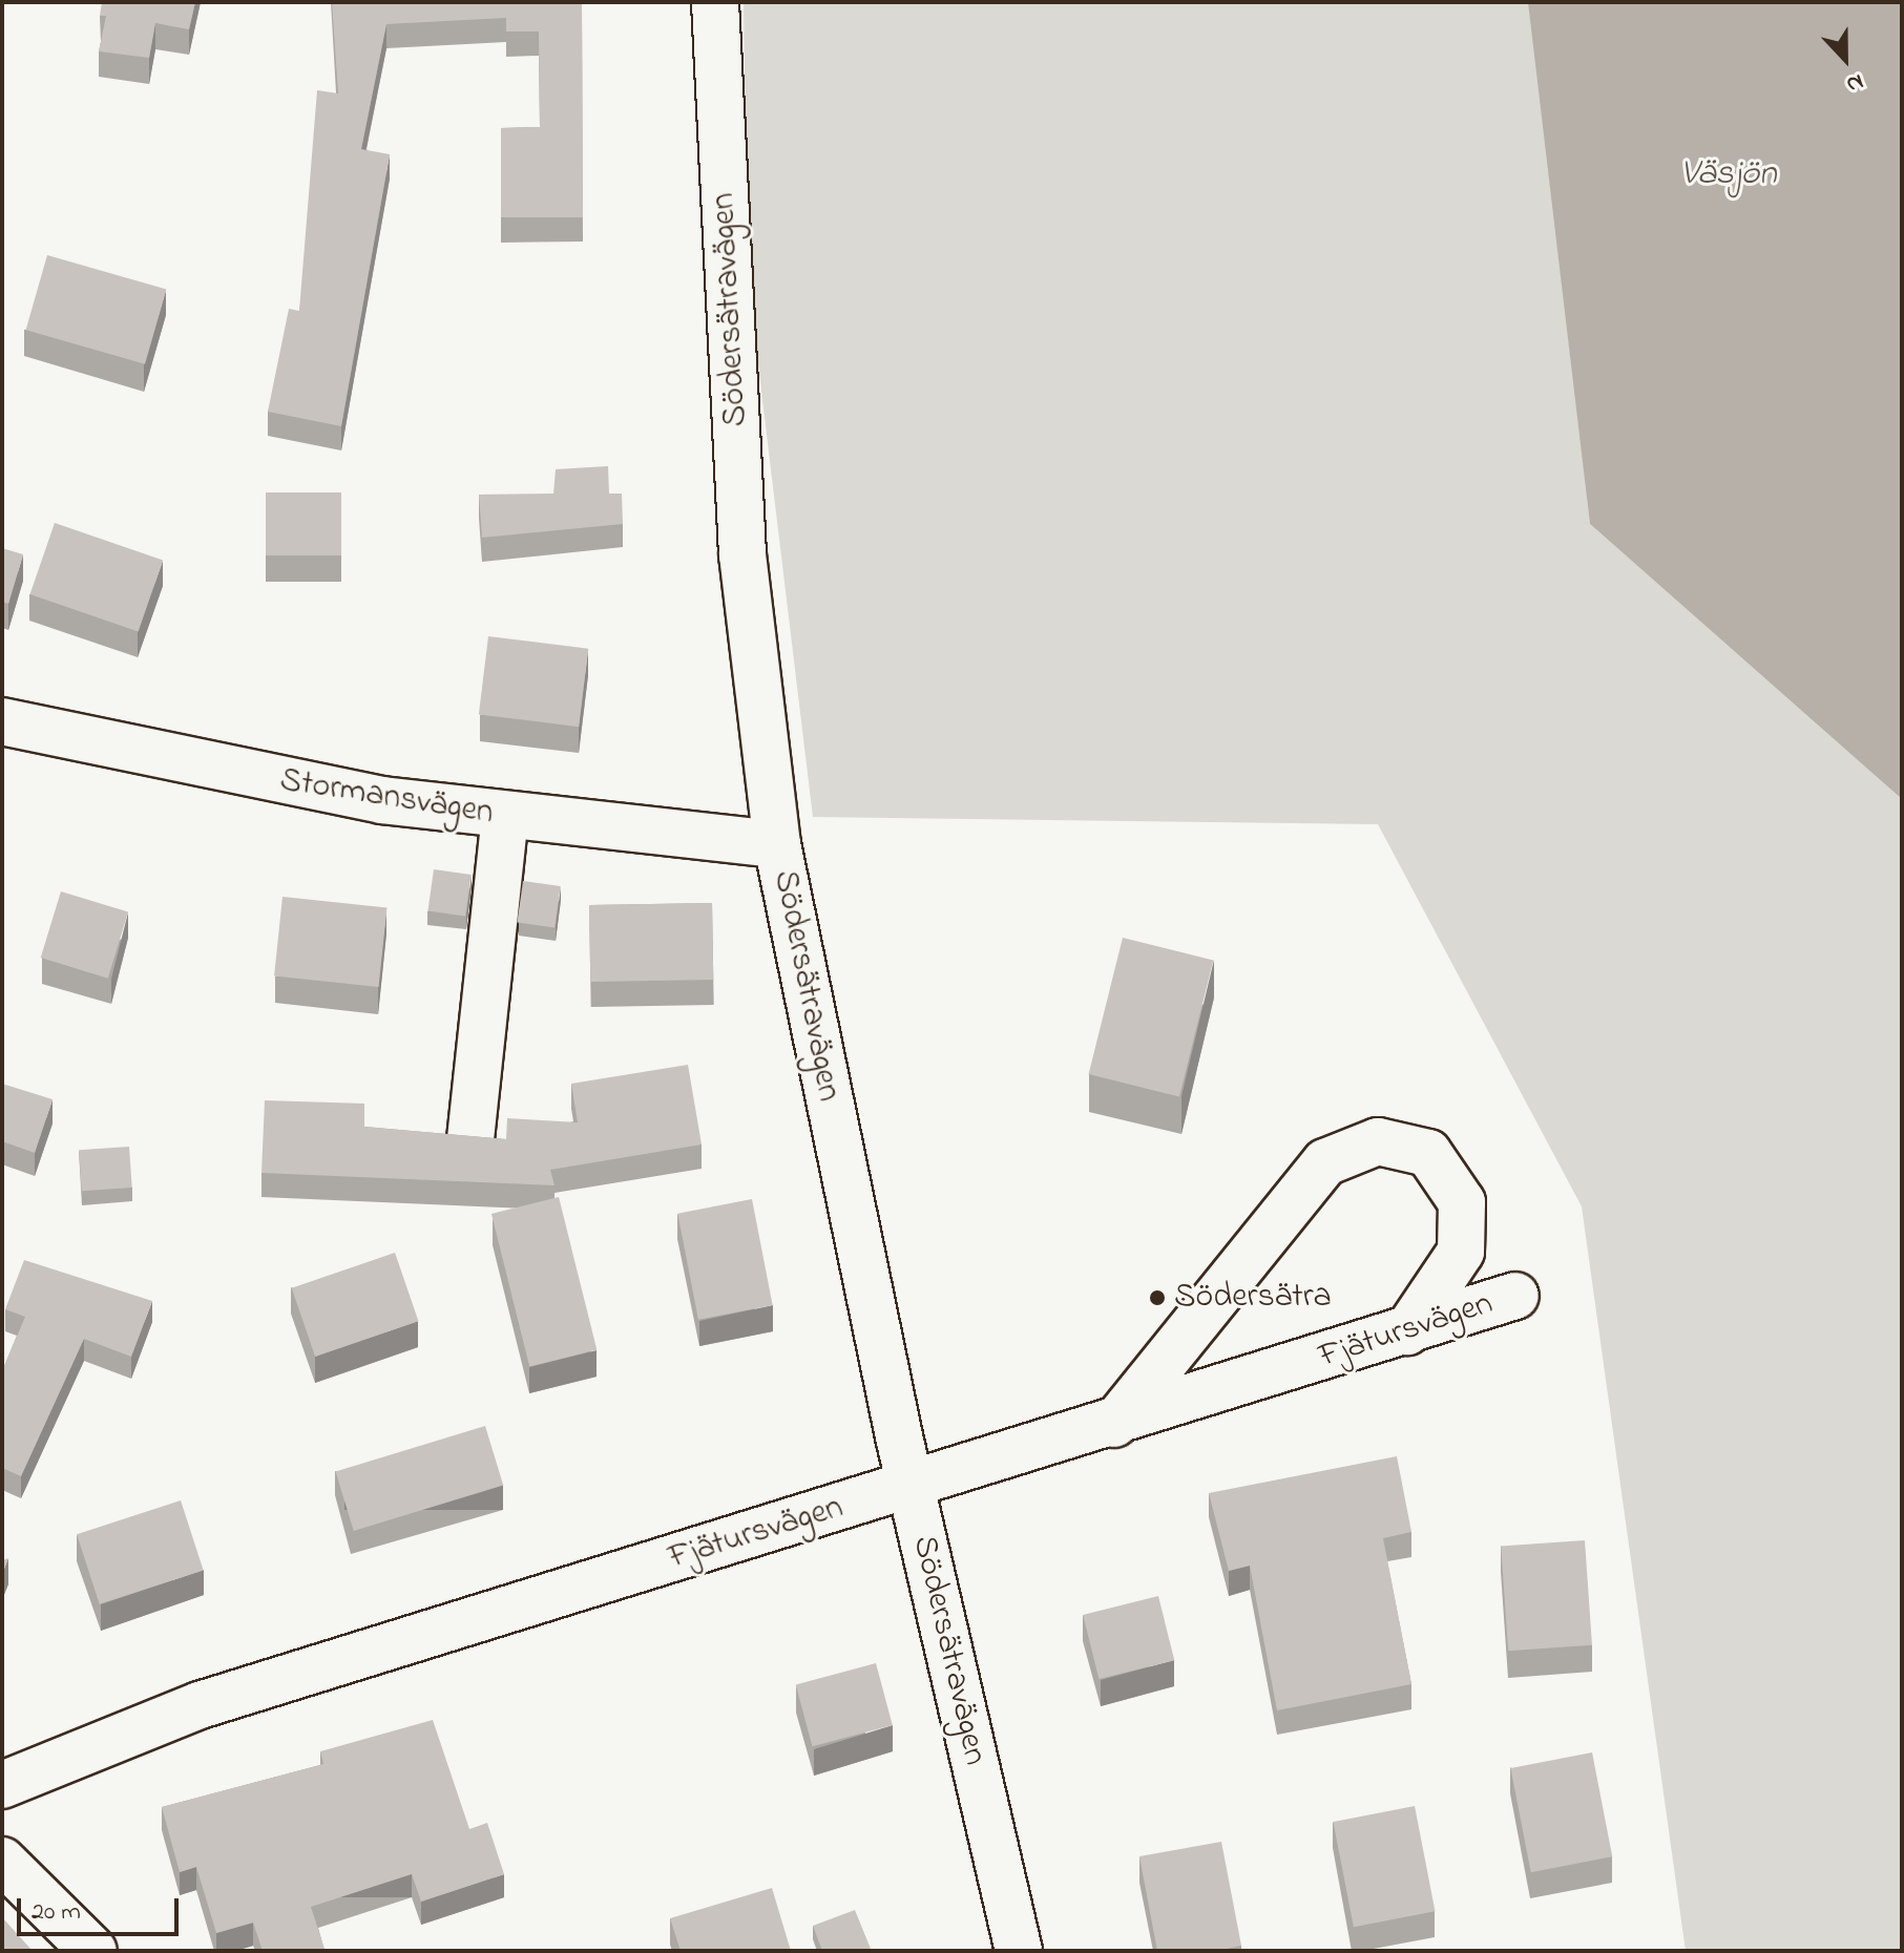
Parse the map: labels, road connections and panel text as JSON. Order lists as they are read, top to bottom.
{
  "streets": {
    "street": ["Södersätravägen", "Stormansvägen", "Fjätursvägen"]
  },
  "crossings": [
    ["Södersätravägen", "Stormansvägen"],
    ["Södersätravägen", "Fjätursvägen"]
  ],
  "water": ["Väsjön"],
  "places": ["Södersätra"],
  "scale_bar": "20 m",
  "north": "bottom"
}
